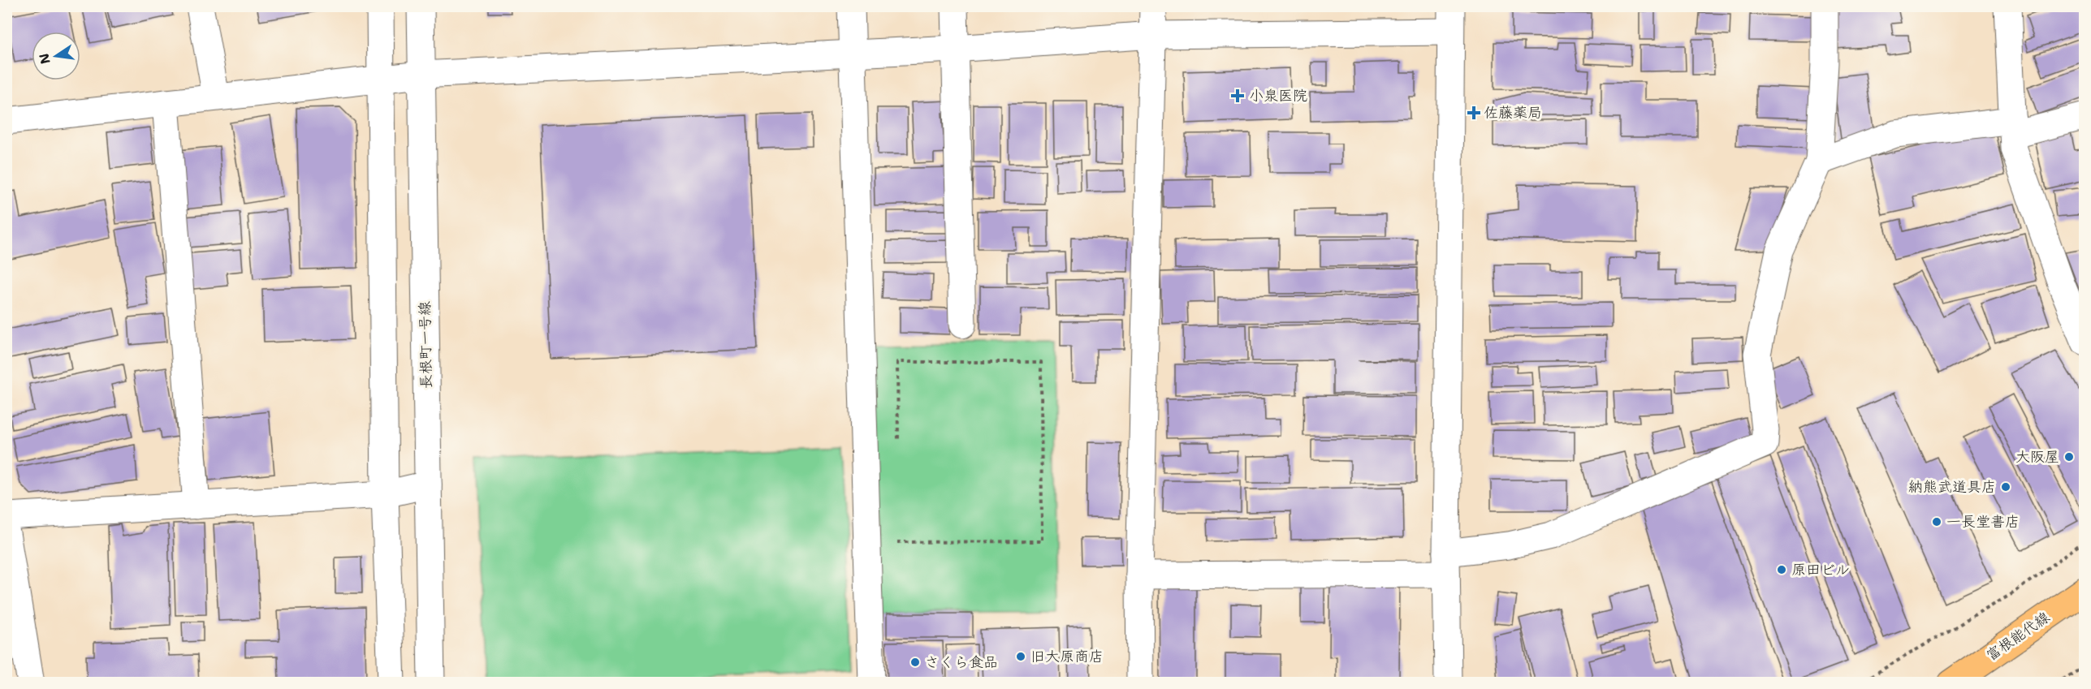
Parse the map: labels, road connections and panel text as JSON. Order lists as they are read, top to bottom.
{
  "streets": {
    "main road": ["富根能代線"],
    "street": ["長根町一号線"]
  },
  "places": {
    "health": ["小泉医院", "佐藤薬局"],
    "other": [
      "大阪屋",
      "納熊武道具店",
      "一長堂書店",
      "原田ビル",
      "旧大原商店",
      "さくら食品"
    ]
  },
  "north": "left"
}
